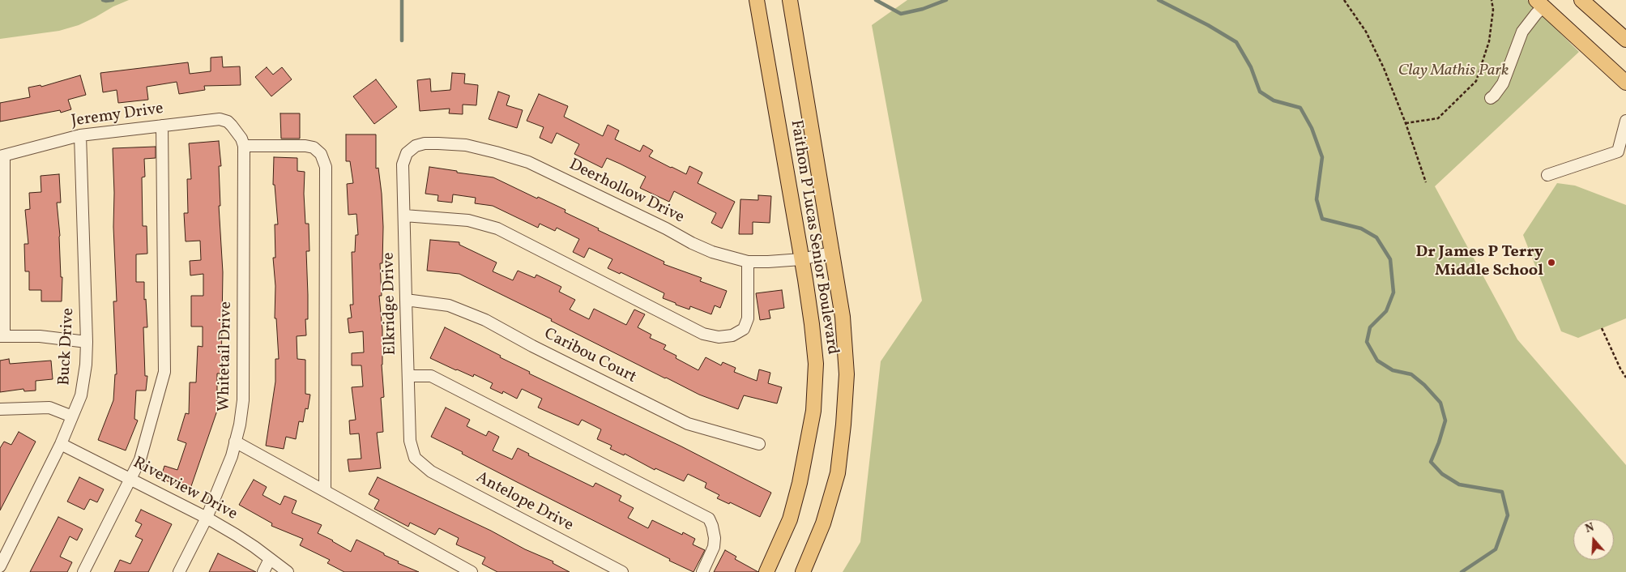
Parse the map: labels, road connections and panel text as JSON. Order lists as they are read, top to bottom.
{
  "streets": {
    "main road": ["Faithon P Lucas Senior Boulevard"],
    "street": [
      "Jeremy Drive",
      "Deerhollow Drive",
      "Elkridge Drive",
      "Buck Drive",
      "Whitetail Drive",
      "Caribou Court",
      "Riverview Drive",
      "Antelope Drive"
    ]
  },
  "crossings": [
    ["Jeremy Drive", "Buck Drive"],
    ["Jeremy Drive", "Whitetail Drive"],
    ["Deerhollow Drive", "Faithon P Lucas Senior Boulevard"],
    ["Deerhollow Drive", "Elkridge Drive"],
    ["Elkridge Drive", "Caribou Court"],
    ["Elkridge Drive", "Antelope Drive"],
    ["Buck Drive", "Riverview Drive"],
    ["Whitetail Drive", "Riverview Drive"]
  ],
  "parks": ["Clay Mathis Park"],
  "places": ["Dr James P Terry Middle School"],
  "north": "top"
}
